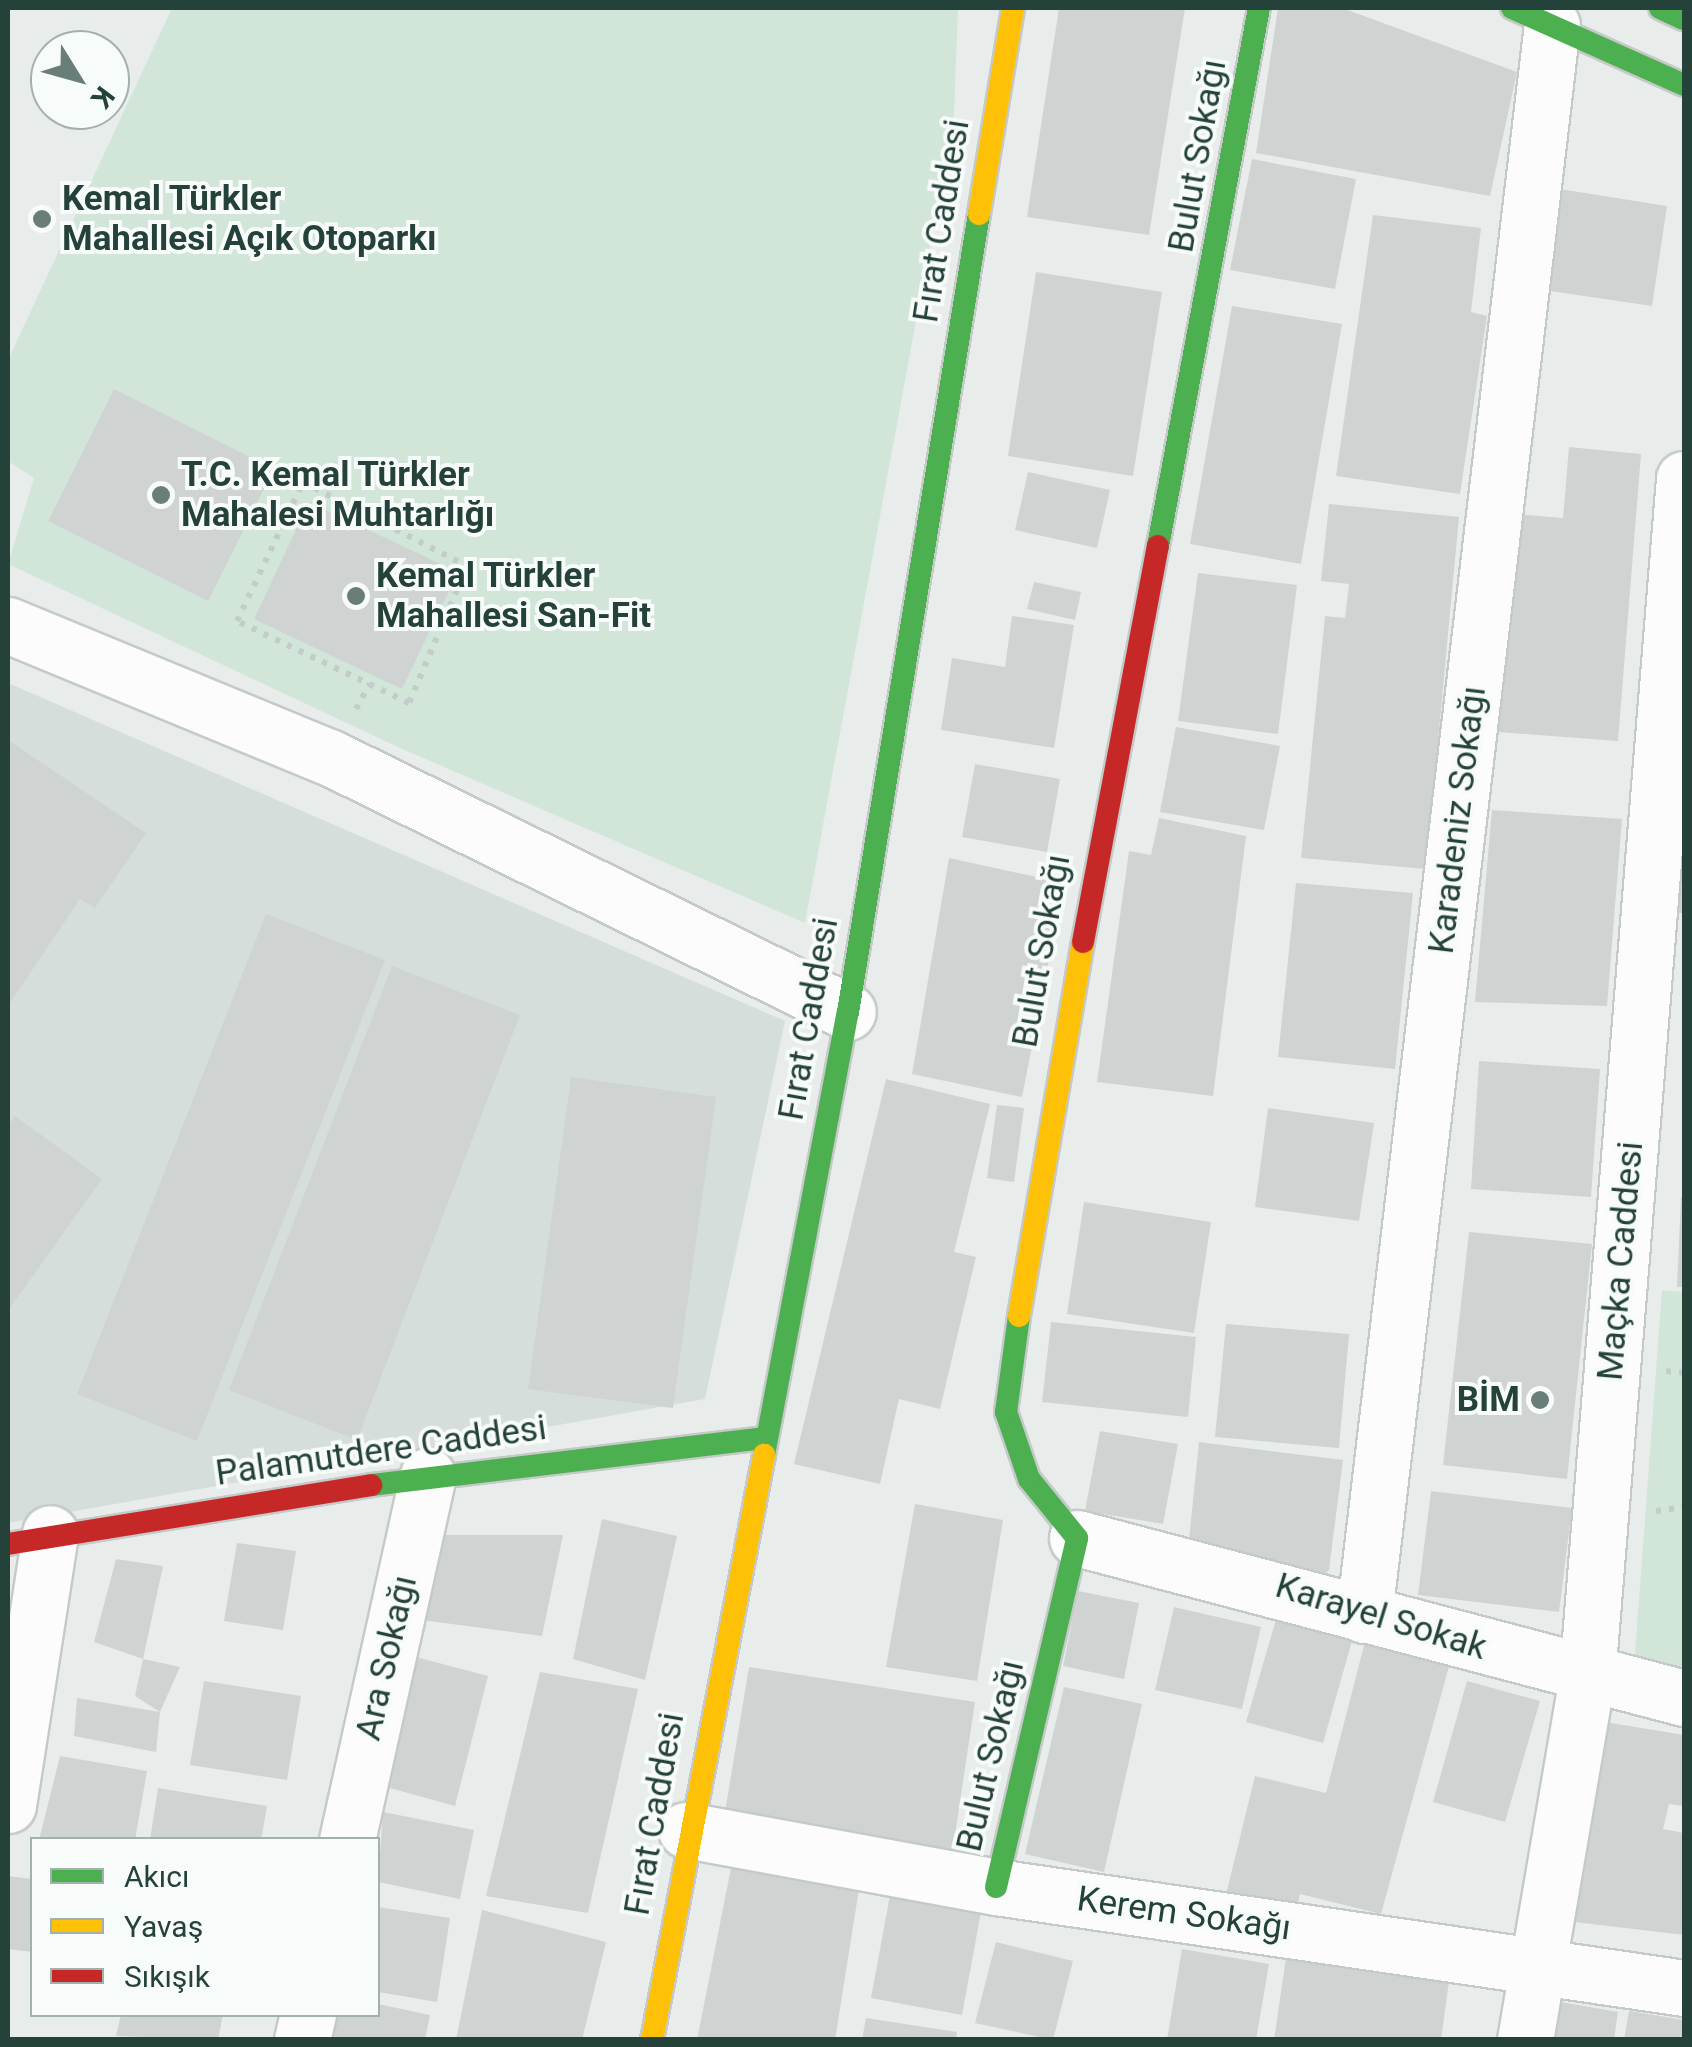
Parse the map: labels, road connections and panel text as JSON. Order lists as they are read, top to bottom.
{
  "streets": {
    "street": [
      "Bulut Sokağı",
      "Fırat Caddesi",
      "Karadeniz Sokağı",
      "Maçka Caddesi",
      "Palamutdere Caddesi",
      "Karayel Sokak",
      "Ara Sokağı",
      "Kerem Sokağı"
    ]
  },
  "crossings": [
    ["Bulut Sokağı", "Karayel Sokak"],
    ["Bulut Sokağı", "Kerem Sokağı"],
    ["Fırat Caddesi", "Palamutdere Caddesi"],
    ["Fırat Caddesi", "Kerem Sokağı"],
    ["Karadeniz Sokağı", "Karayel Sokak"],
    ["Maçka Caddesi", "Karayel Sokak"],
    ["Maçka Caddesi", "Kerem Sokağı"],
    ["Palamutdere Caddesi", "Ara Sokağı"]
  ],
  "places": [
    "Kemal Türkler Mahallesi Açık Otoparkı",
    "T.C. Kemal Türkler Mahalesi Muhtarlığı",
    "Kemal Türkler Mahallesi San-Fit",
    "BİM"
  ],
  "legend": ["Akıcı", "Yavaş", "Sıkışık"],
  "north": "bottom right"
}
